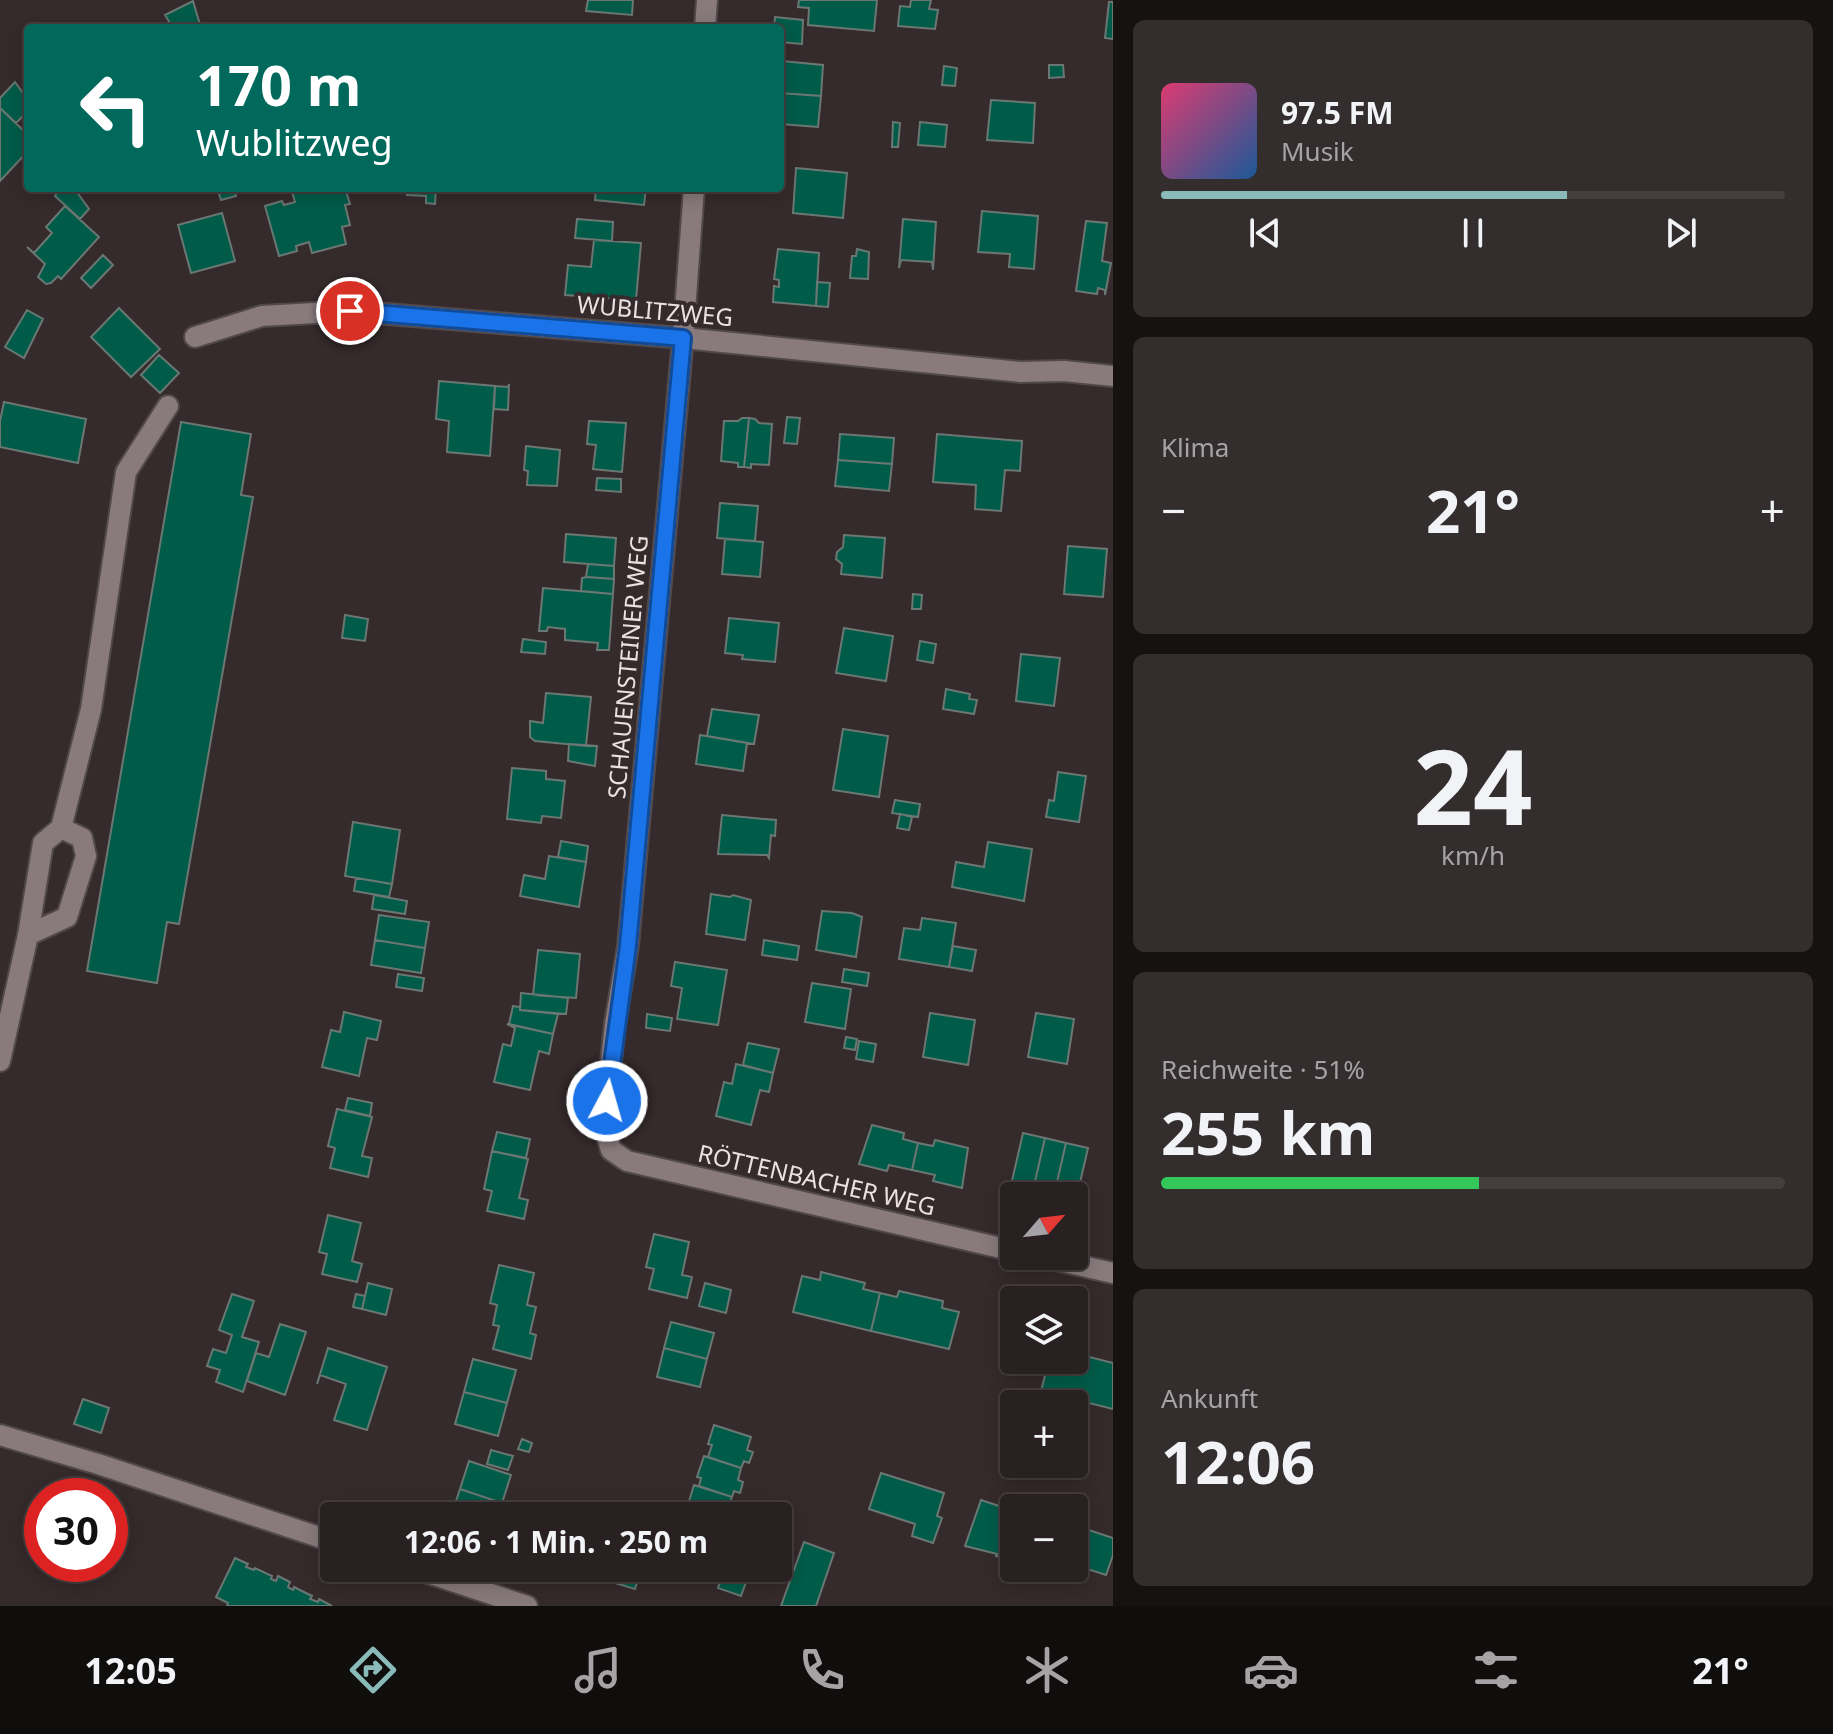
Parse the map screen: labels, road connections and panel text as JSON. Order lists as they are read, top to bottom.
{
  "streets": {
    "street": ["WUBLITZWEG", "SCHAUENSTEINER WEG", "RÖTTENBACHER WEG"]
  },
  "crossings": [
    ["WUBLITZWEG", "SCHAUENSTEINER WEG"],
    ["SCHAUENSTEINER WEG", "RÖTTENBACHER WEG"]
  ],
  "north": "top right",
  "page": {
    "turn": ["170 m", "Wublitzweg"],
    "song": ["97.5 FM", "Musik"],
    "tile": [
      "Klima",
      ["24", "km/h"],
      ["Reichweite · 51%", "255 km"],
      ["Ankunft", "12:06"]
    ],
    "heat": ["−", "21°", "+"],
    "map_buttons": ["+", "−"],
    "limit": "30",
    "trip": "12:06 · 1 Min. · 250 m",
    "tabs": ["12:05", "21°"]
  }
}
